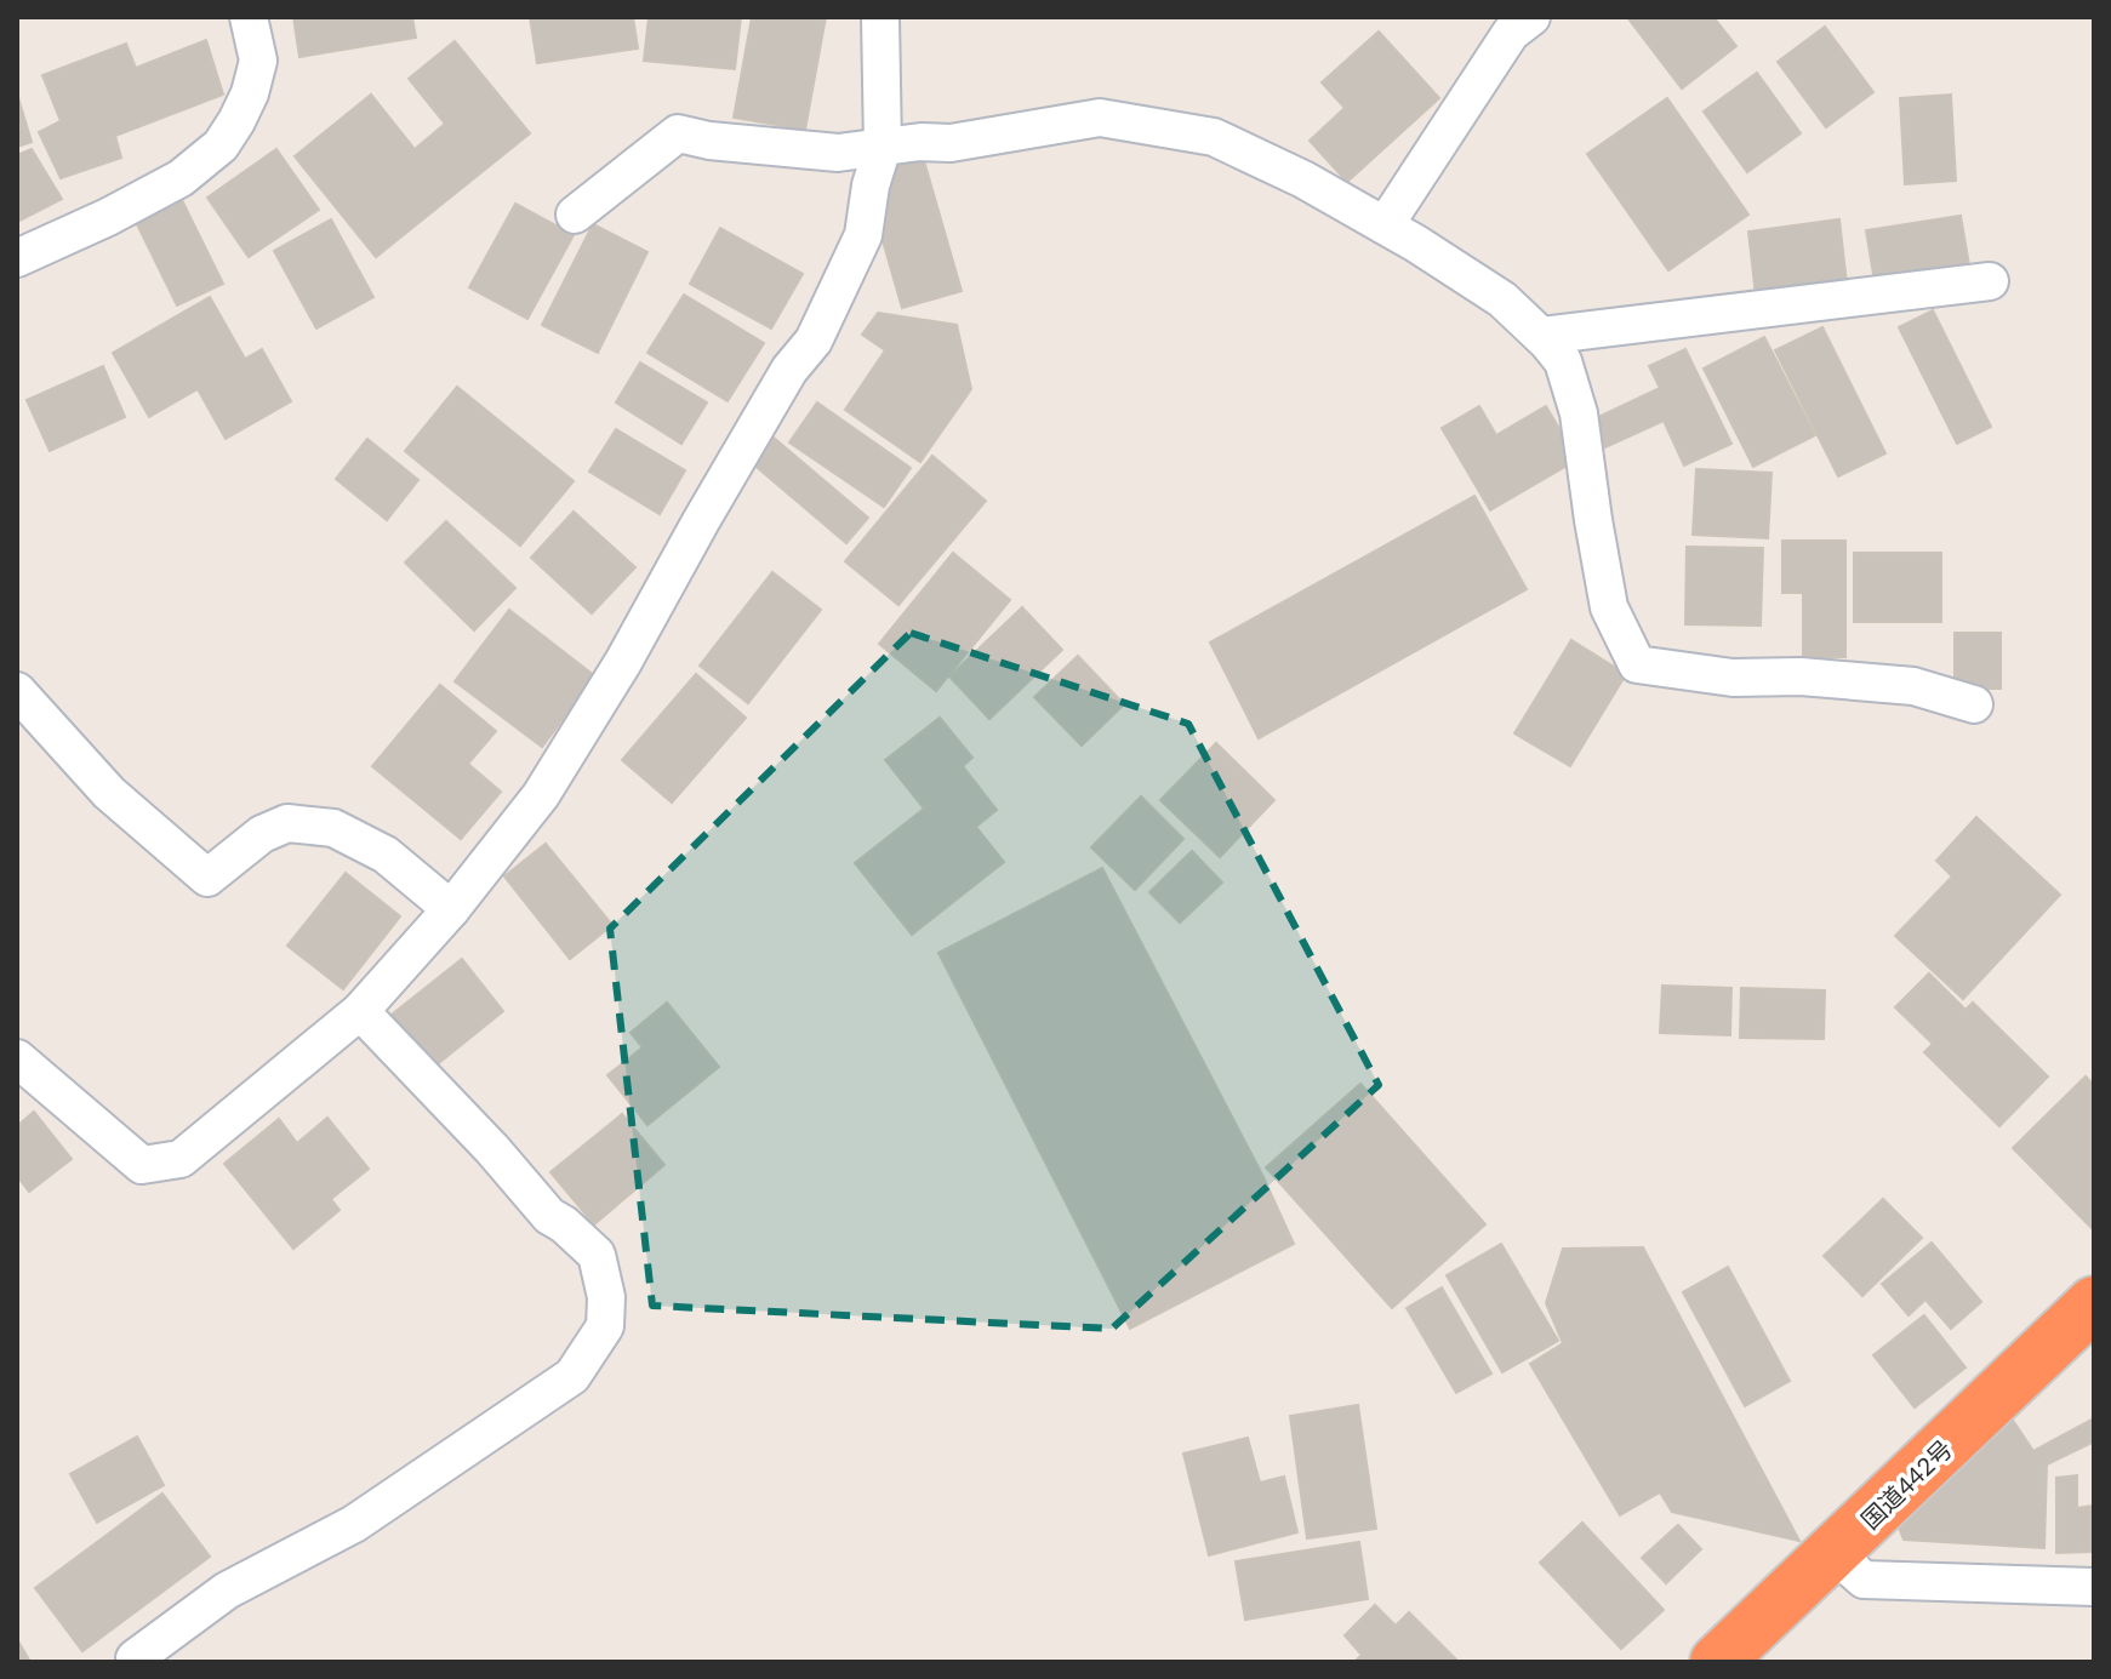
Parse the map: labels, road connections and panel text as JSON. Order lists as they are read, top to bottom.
{
  "streets": {
    "highway": ["国道442号"]
  }
}
